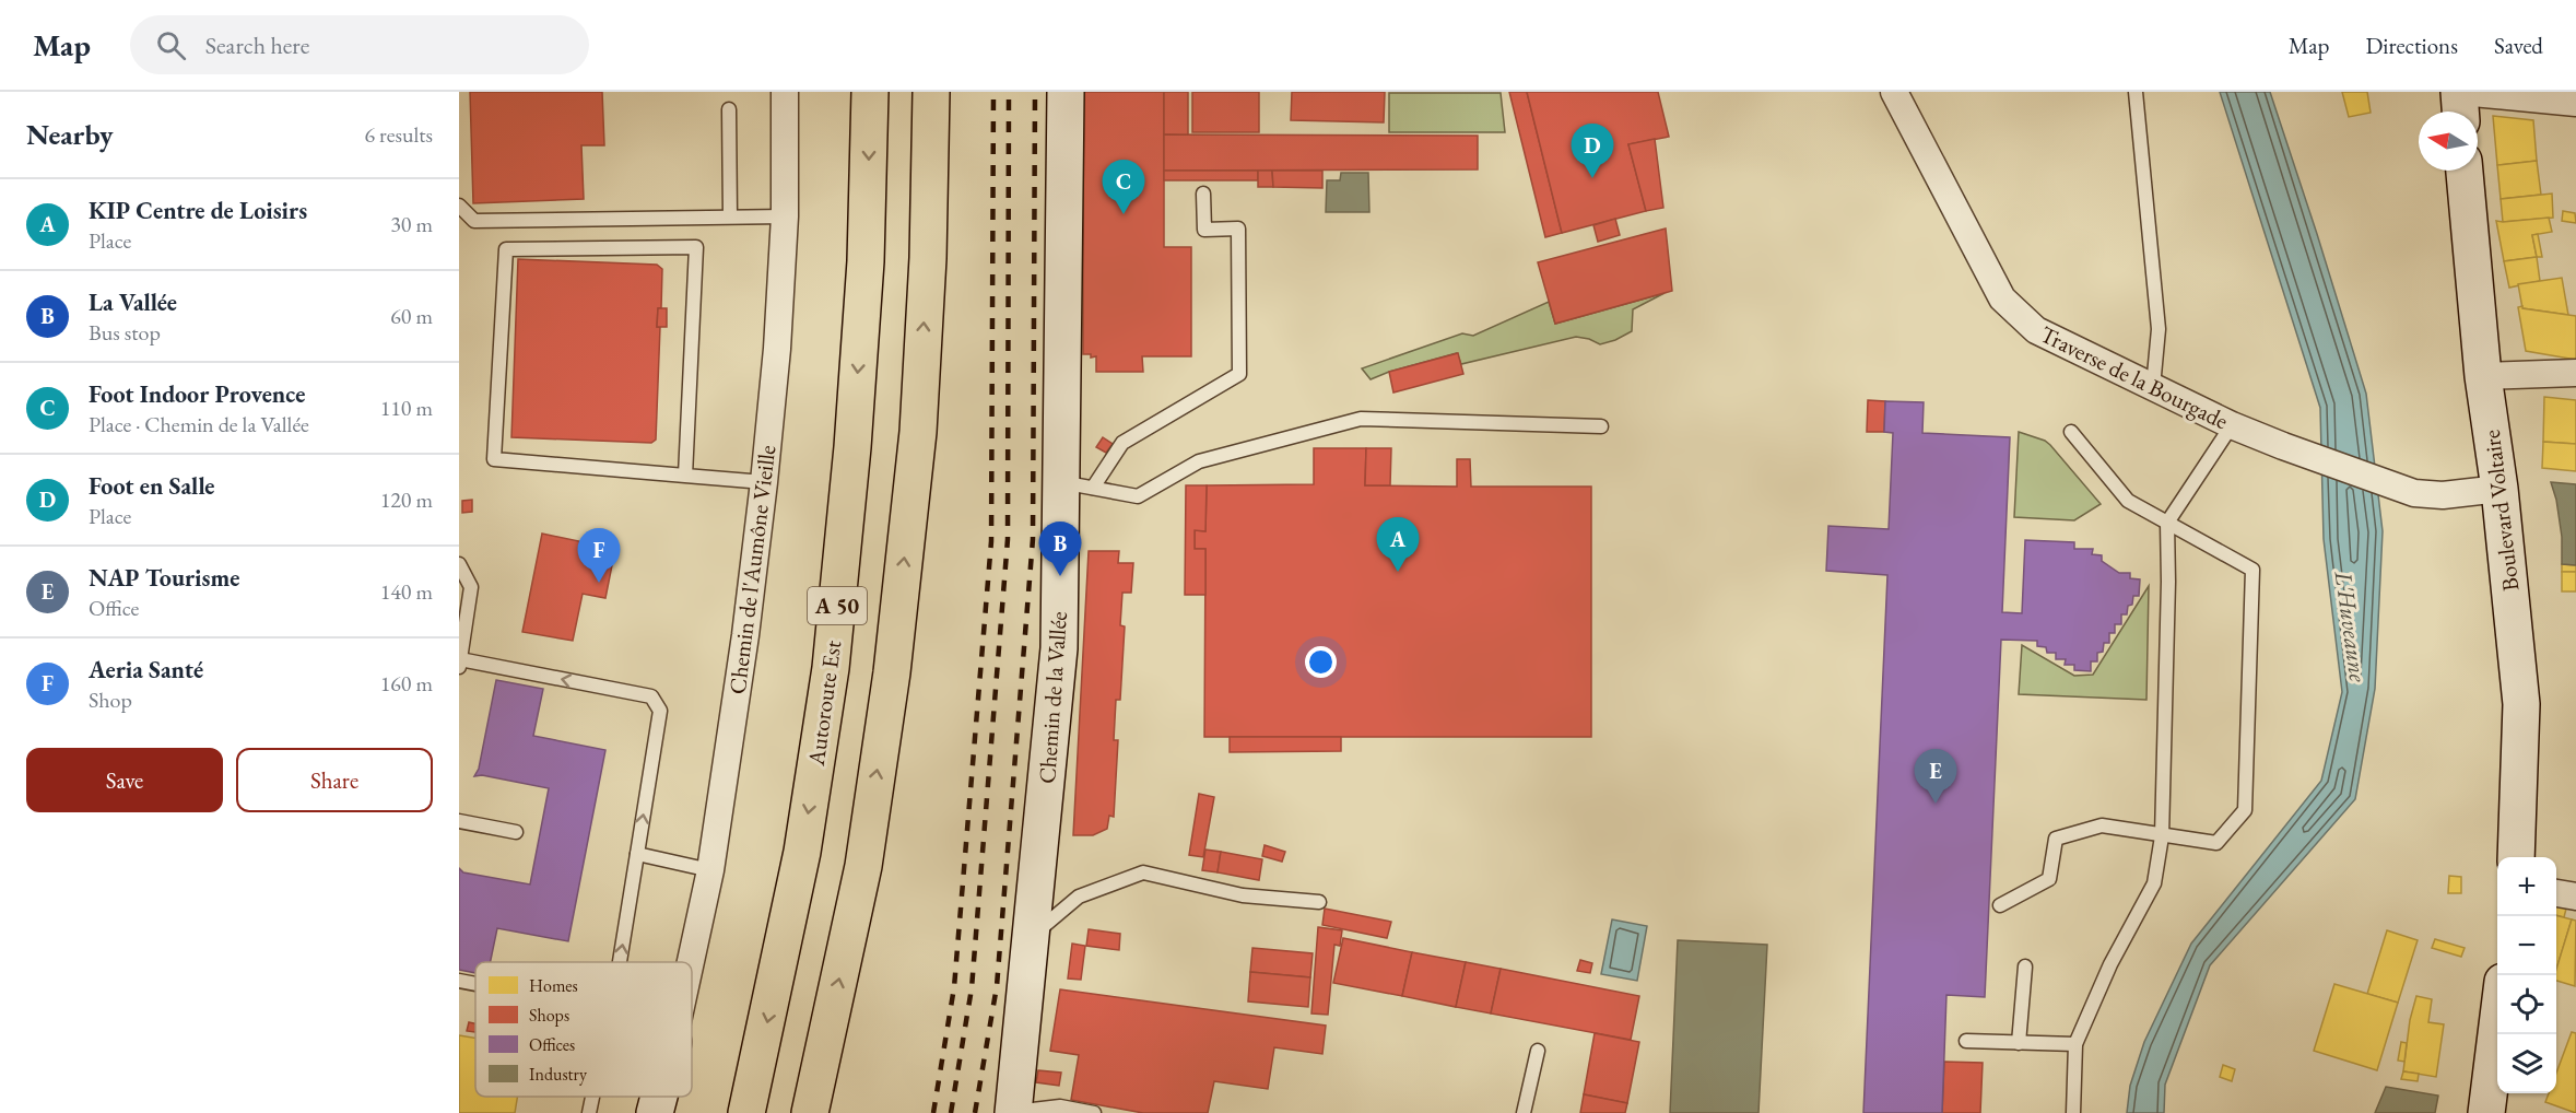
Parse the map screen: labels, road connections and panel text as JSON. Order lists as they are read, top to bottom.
{
  "streets": {
    "highway": ["A 50", "Autoroute Est"],
    "street": [
      "Traverse de la Bourgade",
      "Boulevard Voltaire",
      "Chemin de l'Aumône Vieille",
      "Chemin de la Vallée"
    ]
  },
  "crossings": [
    ["Traverse de la Bourgade", "Boulevard Voltaire"]
  ],
  "water": ["L'Huveaune"],
  "legend": [
    "Homes",
    "Shops",
    "Offices",
    "Industry"
  ],
  "north": "left",
  "page": {
    "header": "Map",
    "search": "Search here",
    "nav": ["Map", "Directions", "Saved"],
    "heading": ["Nearby", "6 results"],
    "pins": [
      "D",
      "C",
      "A",
      "B",
      "F",
      "E"
    ],
    "list": [
      {
        "mark": "A",
        "name": "KIP Centre de Loisirs",
        "note": "Place",
        "value": "30 m"
      },
      {
        "mark": "B",
        "name": "La Vallée",
        "note": "Bus stop",
        "value": "60 m"
      },
      {
        "mark": "C",
        "name": "Foot Indoor Provence",
        "note": "Place · Chemin de la Vallée",
        "value": "110 m"
      },
      {
        "mark": "D",
        "name": "Foot en Salle",
        "note": "Place",
        "value": "120 m"
      },
      {
        "mark": "E",
        "name": "NAP Tourisme",
        "note": "Office",
        "value": "140 m"
      },
      {
        "mark": "F",
        "name": "Aeria Santé",
        "note": "Shop",
        "value": "160 m"
      }
    ],
    "buttons": ["Save", "Share"],
    "map_buttons": ["+", "−"]
  }
}
